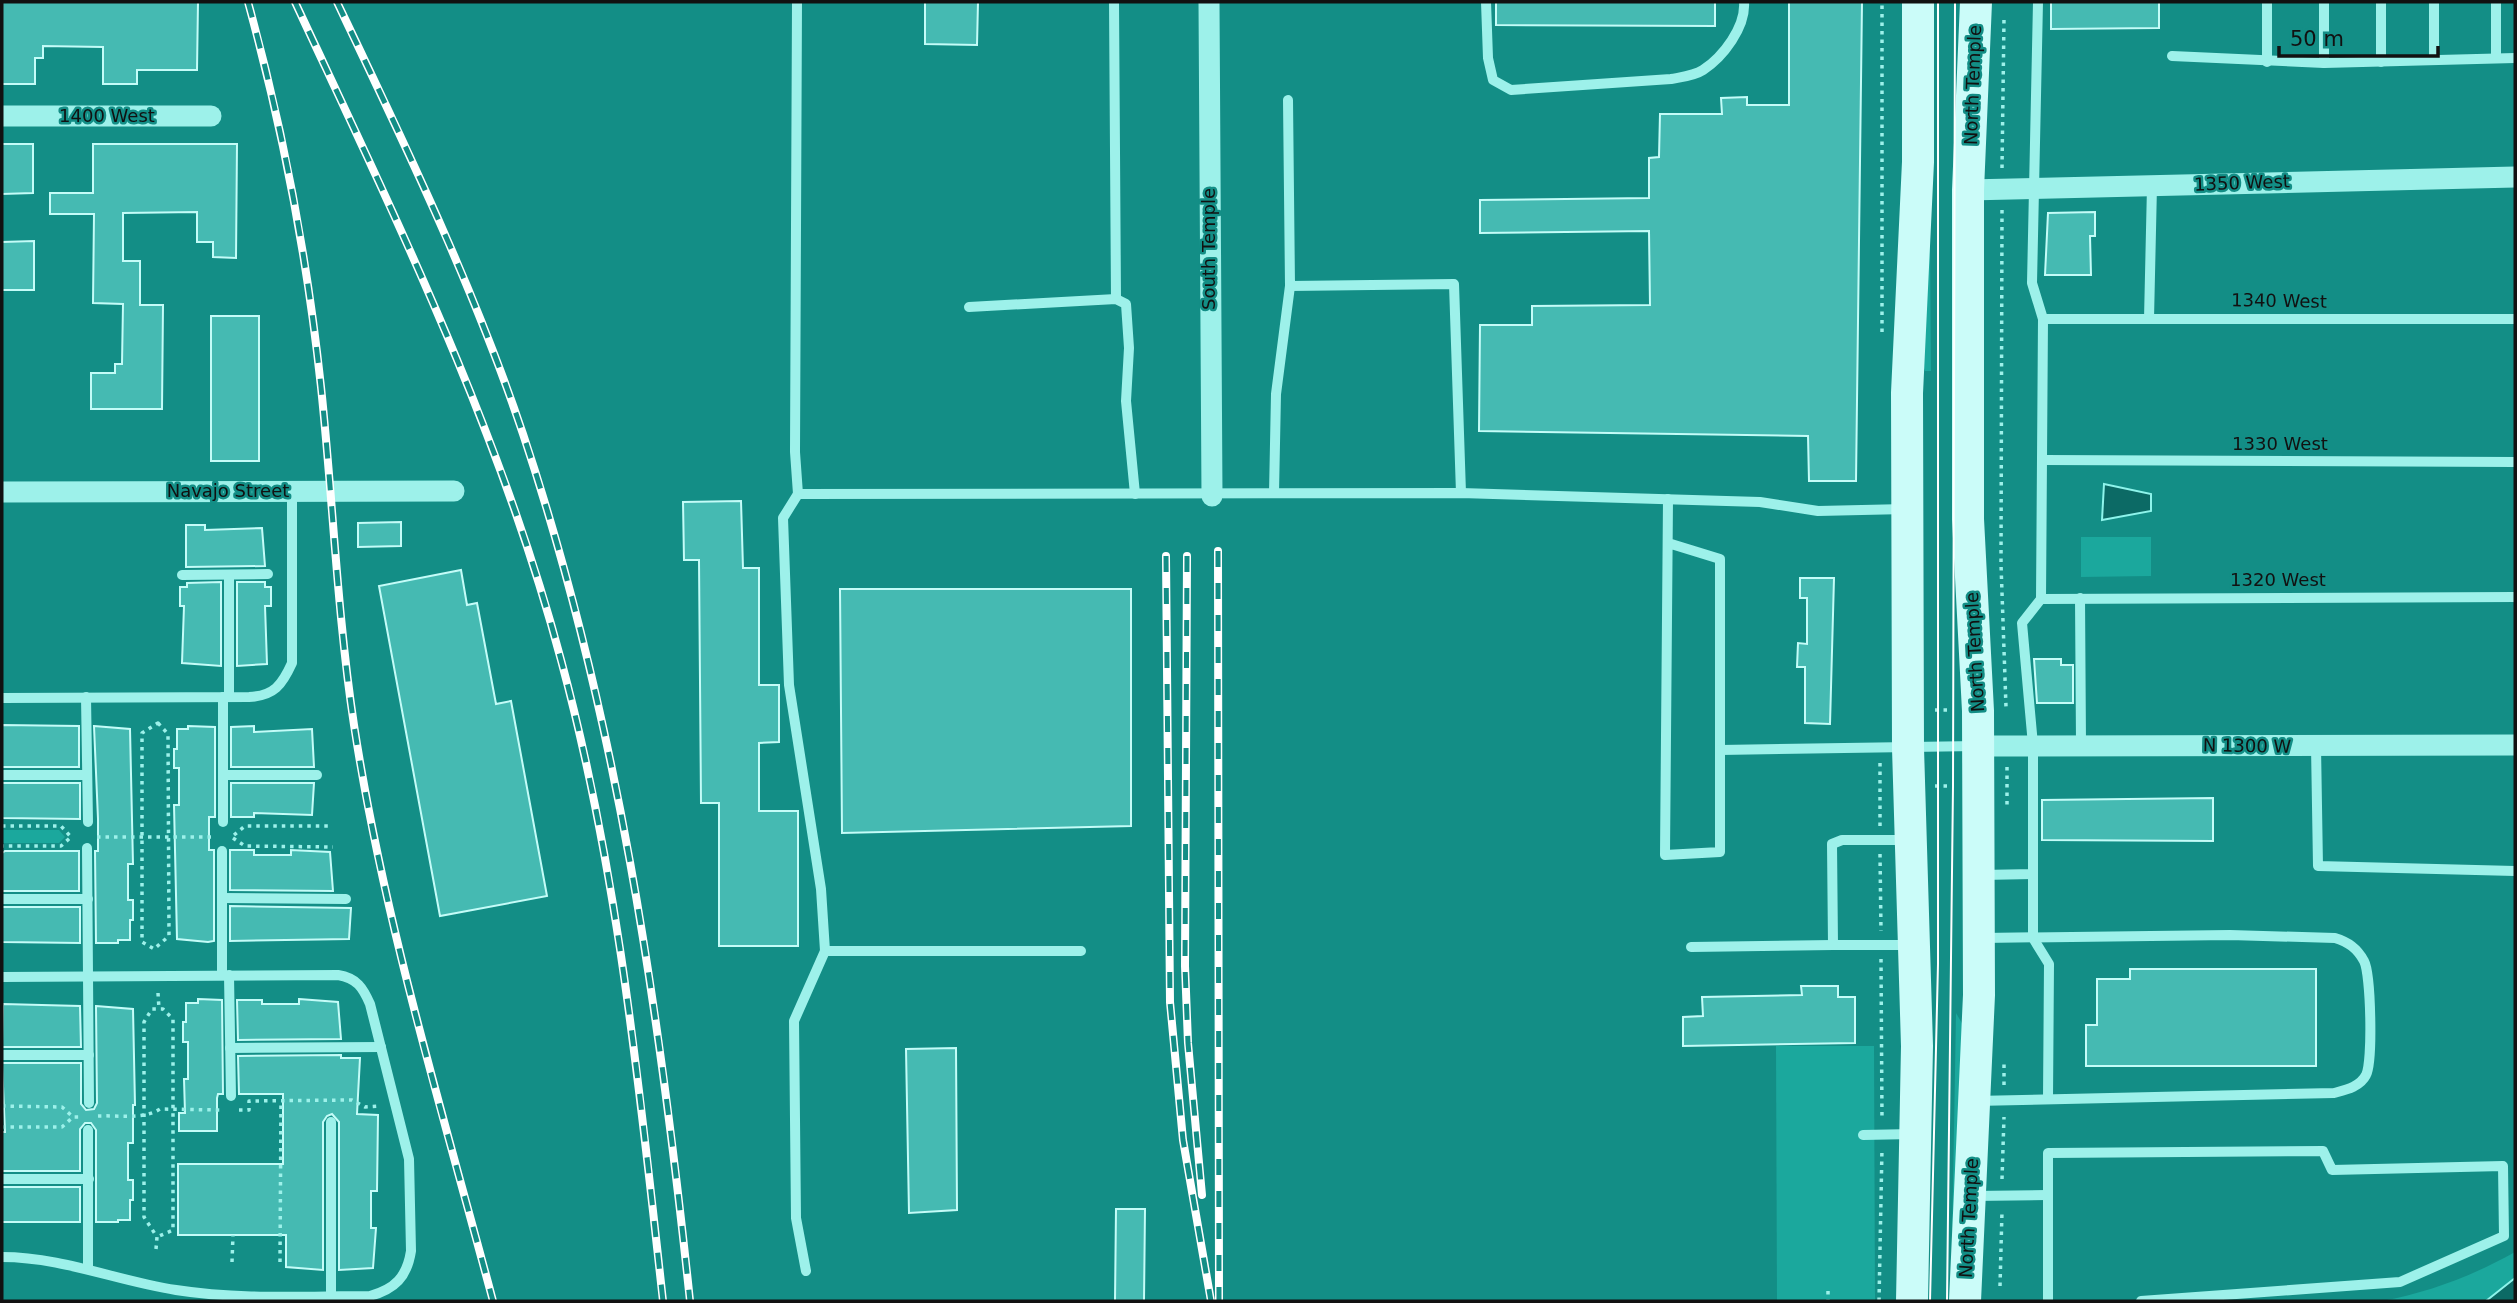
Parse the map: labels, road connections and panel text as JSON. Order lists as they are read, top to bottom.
{
  "streets": {
    "main road": ["North Temple"],
    "street": [
      "1400 West",
      "1350 West",
      "South Temple",
      "Navajo Street",
      "N 1300 W"
    ],
    "lane": ["1340 West", "1330 West", "1320 West"]
  },
  "crossings": [
    ["North Temple", "1350 West"],
    ["North Temple", "N 1300 W"]
  ],
  "scale_bar": "50 m"
}
